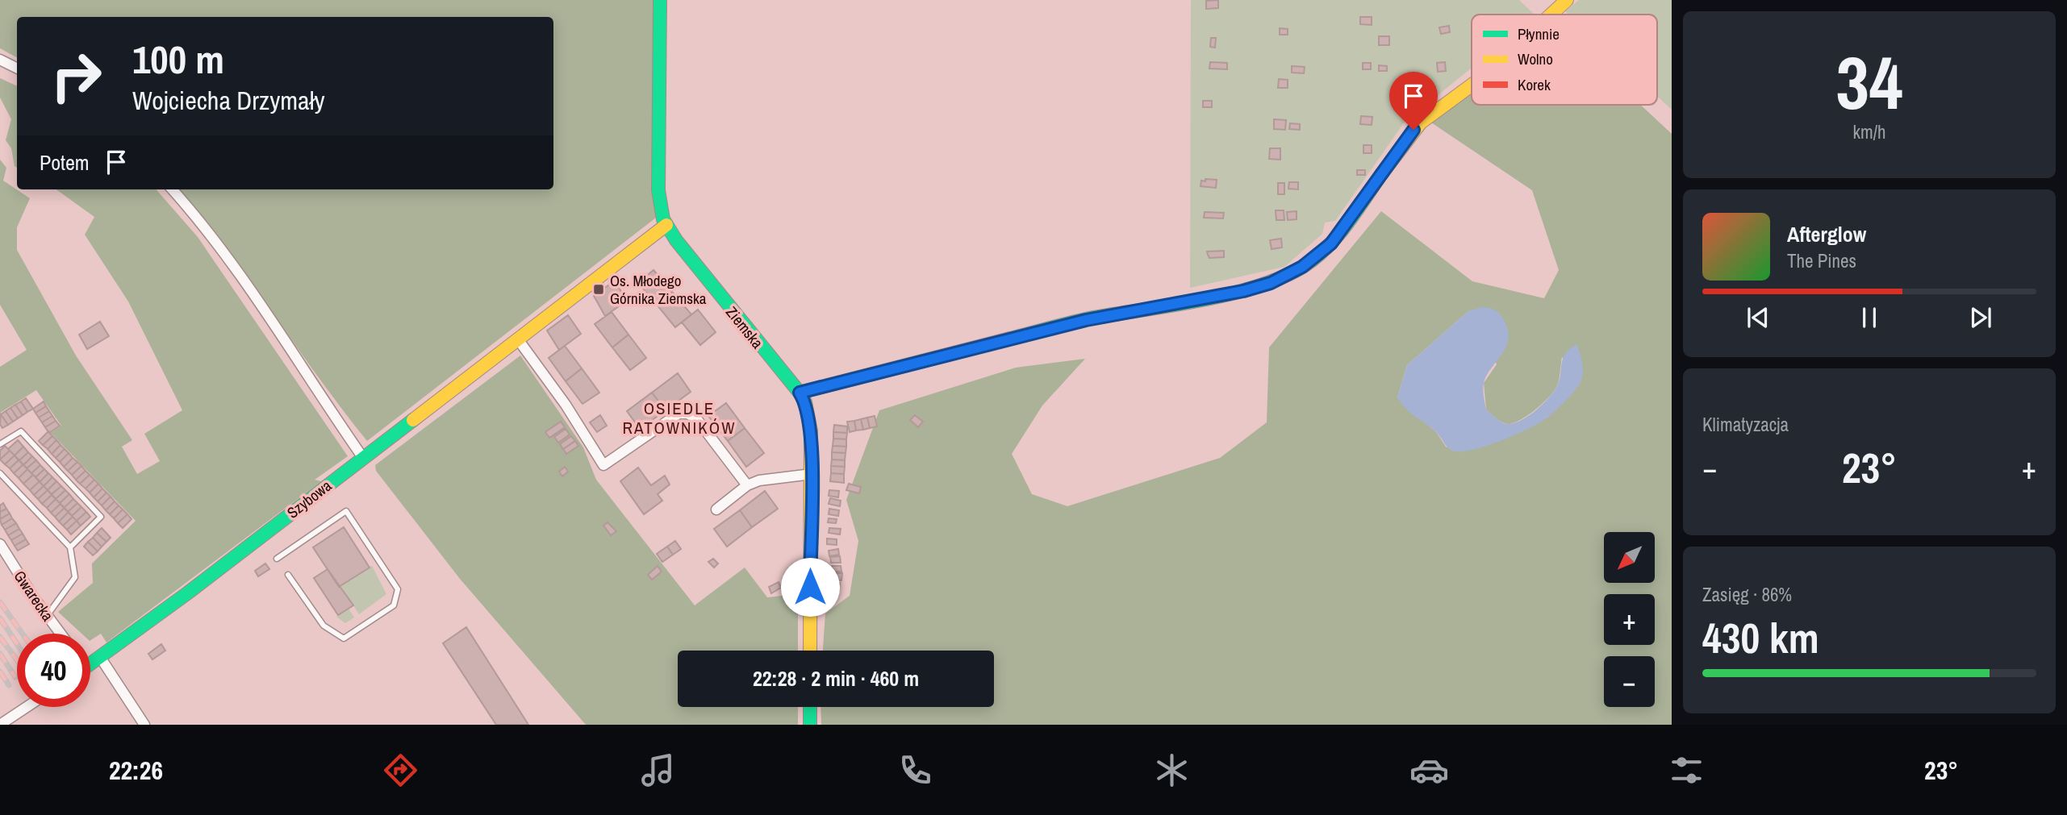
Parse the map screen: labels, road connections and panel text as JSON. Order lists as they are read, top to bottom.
{
  "streets": {
    "street": ["Ziemska", "Szybowa", "Gwarecka"]
  },
  "crossings": [
    ["Ziemska", "Szybowa"]
  ],
  "districts": ["OSIEDLE RATOWNIKÓW"],
  "places": {
    "transit": ["Os. Młodego Górnika Ziemska"]
  },
  "legend": ["Płynnie", "Wolno", "Korek"],
  "north": "bottom left",
  "page": {
    "tile": [
      ["34", "km/h"],
      "Klimatyzacja",
      ["Zasięg · 86%", "430 km"]
    ],
    "turn": ["100 m", "Wojciecha Drzymały"],
    "then": "Potem",
    "song": ["Afterglow", "The Pines"],
    "heat": ["−", "23°", "+"],
    "map_buttons": ["+", "−"],
    "limit": "40",
    "trip": "22:28 · 2 min · 460 m",
    "tabs": ["22:26", "23°"]
  }
}
